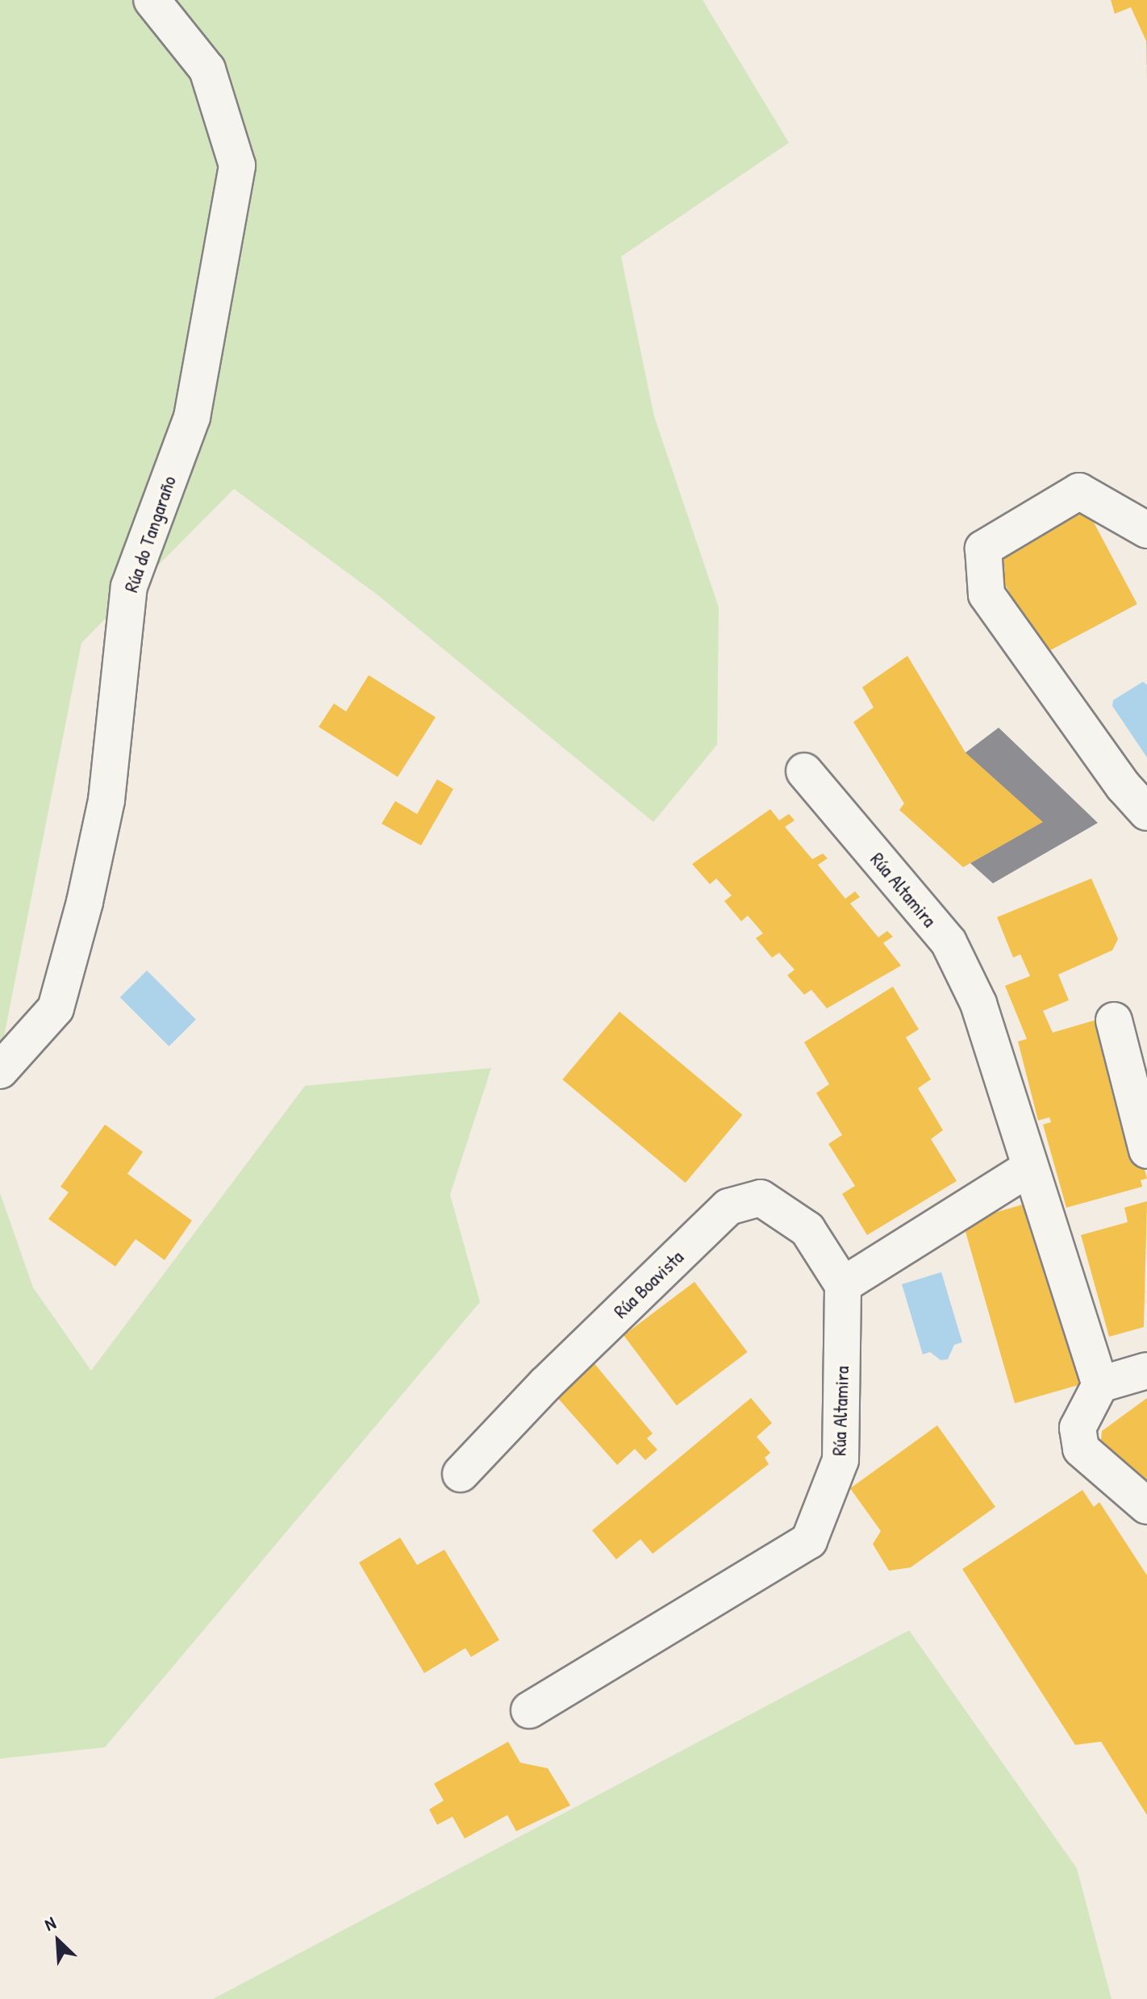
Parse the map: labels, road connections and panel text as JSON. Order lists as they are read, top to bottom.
{
  "streets": {
    "street": ["Rúa do Tangaraño", "Rúa Altamira", "Rúa Boavista"]
  },
  "crossings": [
    ["Rúa Altamira", "Rúa Boavista"]
  ],
  "north": "top left"
}
